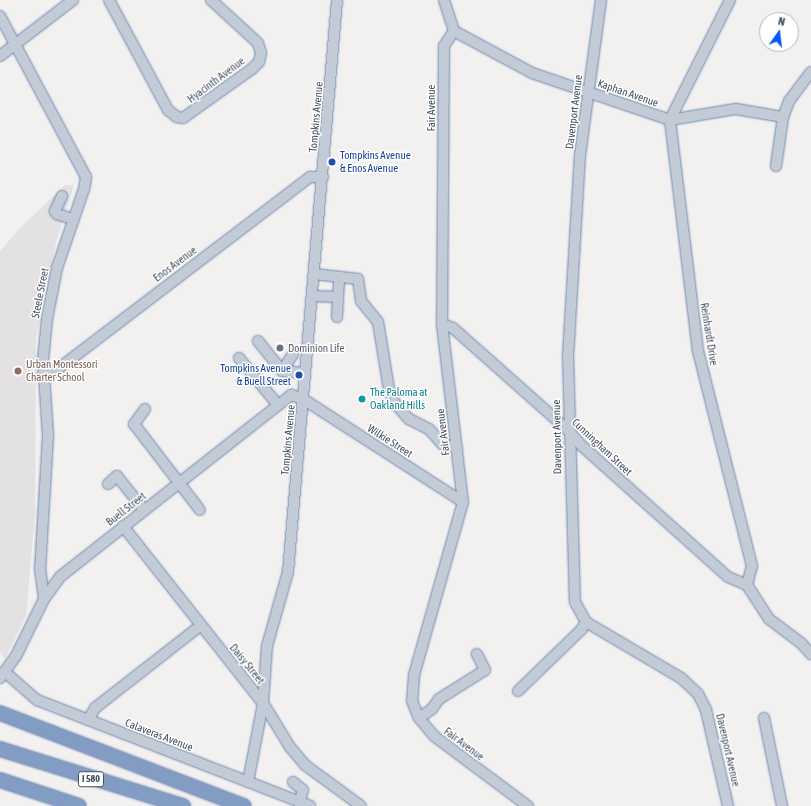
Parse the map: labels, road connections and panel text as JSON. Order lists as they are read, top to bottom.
{
  "streets": {
    "highway": ["I 580"],
    "street": [
      "Hyacinth Avenue",
      "Kaphan Avenue",
      "Fair Avenue",
      "Davenport Avenue",
      "Tompkins Avenue",
      "Enos Avenue",
      "Steele Street",
      "Reinhardt Drive",
      "Wilkie Street",
      "Cunningham Street",
      "Buell Street",
      "Daisy Street",
      "Calaveras Avenue"
    ]
  },
  "crossings": [
    ["Kaphan Avenue", "Fair Avenue"],
    ["Kaphan Avenue", "Davenport Avenue"],
    ["Kaphan Avenue", "Reinhardt Drive"],
    ["Fair Avenue", "Wilkie Street"],
    ["Fair Avenue", "Cunningham Street"],
    ["Davenport Avenue", "Cunningham Street"],
    ["Tompkins Avenue", "Enos Avenue"],
    ["Tompkins Avenue", "Wilkie Street"],
    ["Tompkins Avenue", "Buell Street"],
    ["Tompkins Avenue", "Daisy Street"],
    ["Tompkins Avenue", "Calaveras Avenue"],
    ["Enos Avenue", "Steele Street"],
    ["Steele Street", "Buell Street"],
    ["Reinhardt Drive", "Cunningham Street"],
    ["Wilkie Street", "Buell Street"],
    ["Buell Street", "Daisy Street"],
    ["Buell Street", "Calaveras Avenue"]
  ],
  "places": [
    "Tompkins Avenue & Enos Avenue",
    "Dominion Life",
    "Urban Montessori Charter School",
    "Tompkins Avenue & Buell Street",
    "The Paloma at Oakland Hills"
  ],
  "north": "top"
}
